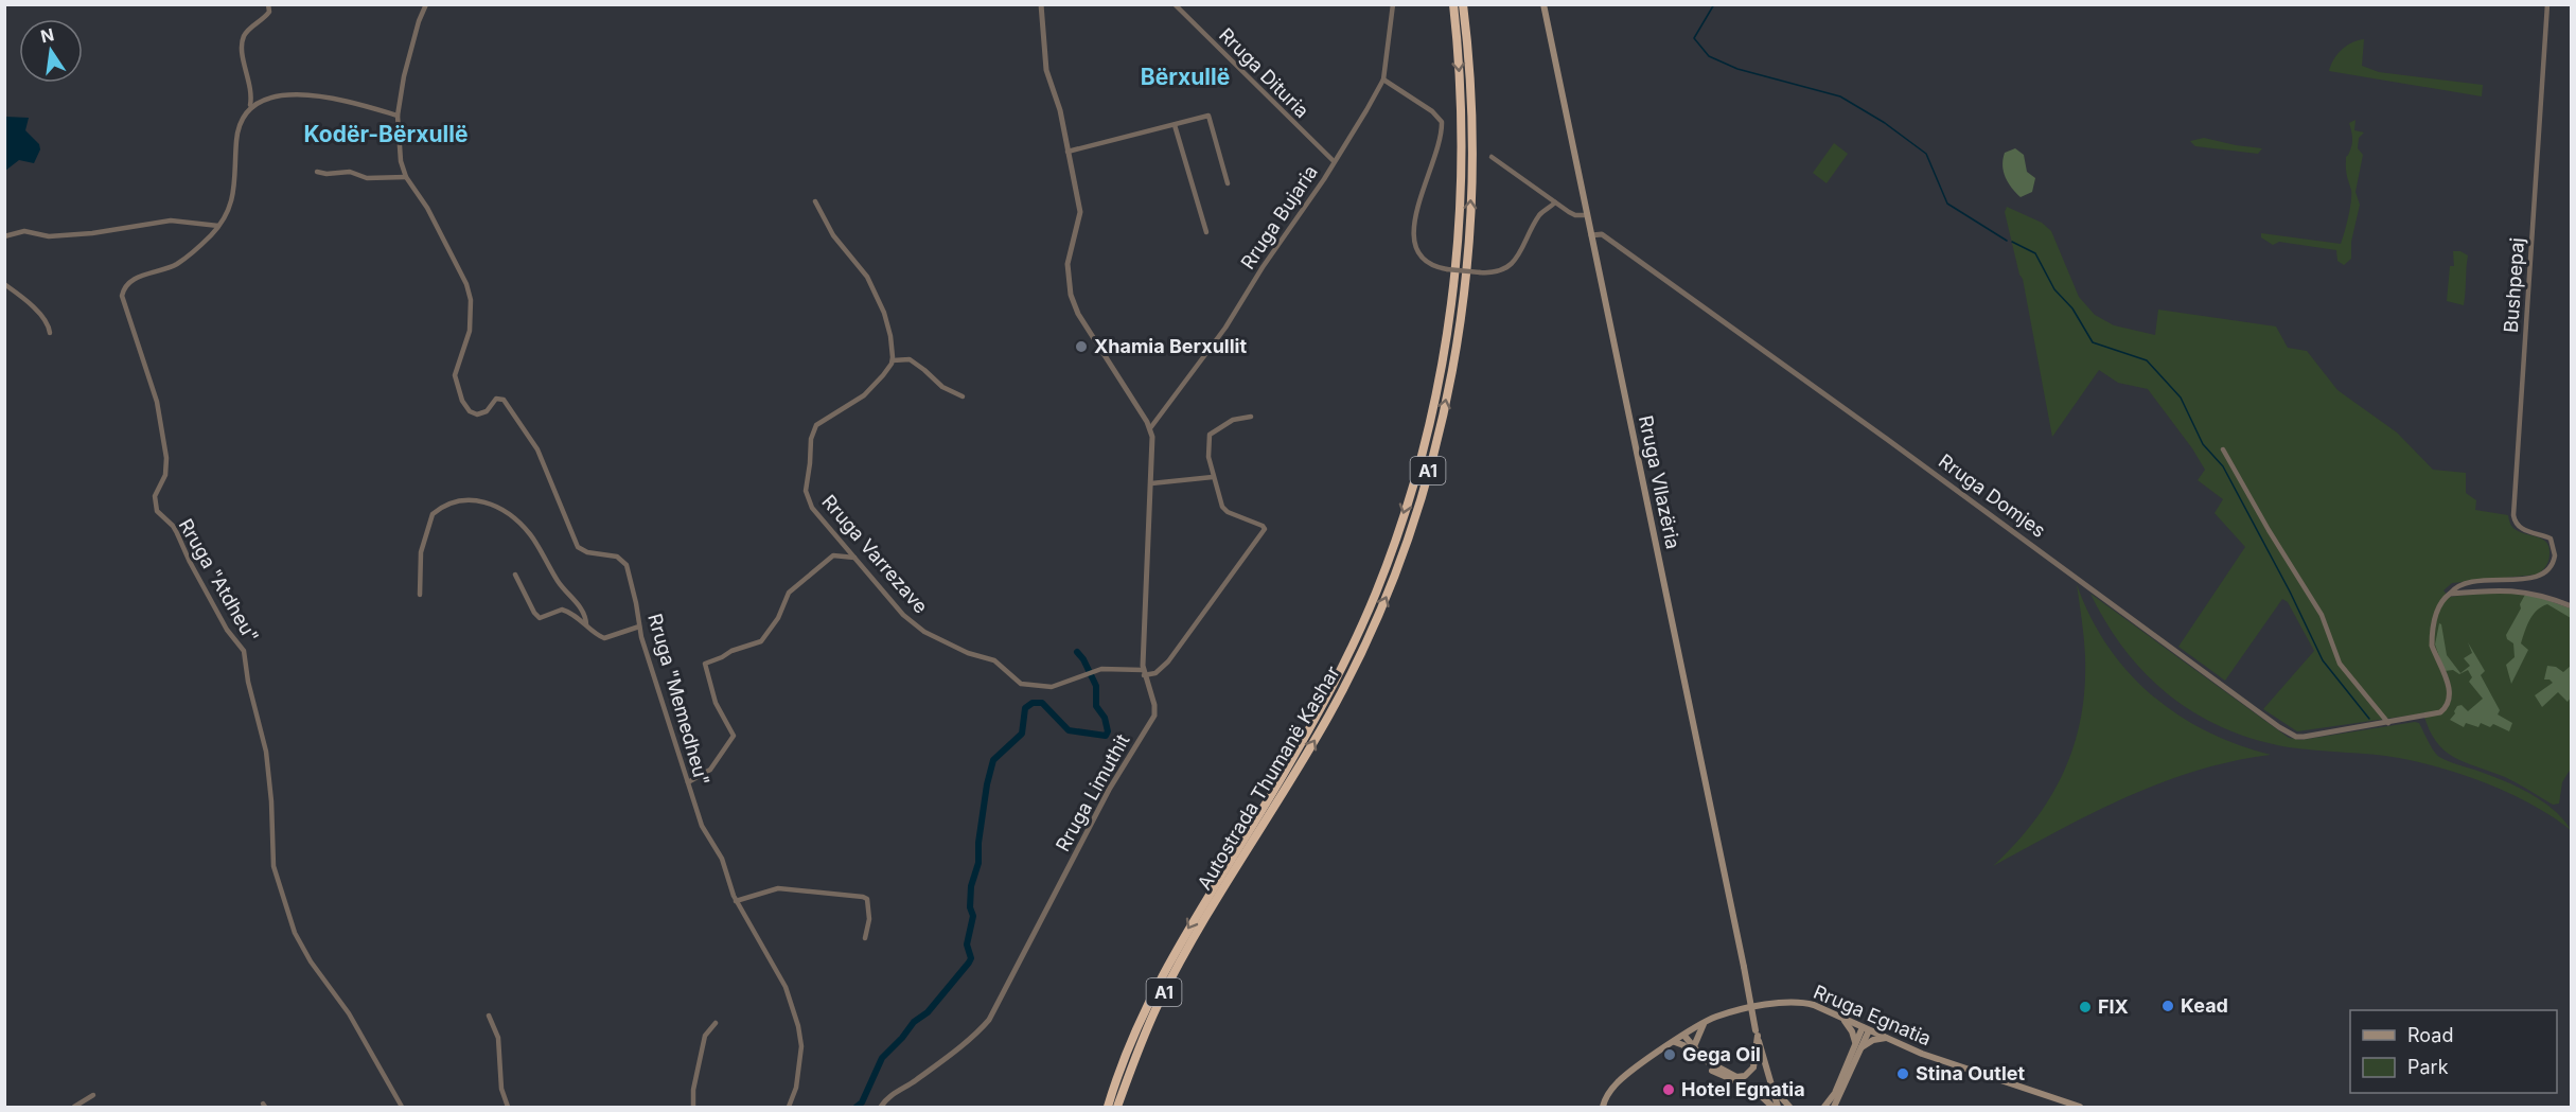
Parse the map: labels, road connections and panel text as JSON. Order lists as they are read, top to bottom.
{
  "streets": {
    "highway": ["A1", "Autostrada Thumanë Kashar"],
    "main road": ["Rruga Vllazëria", "Rruga Egnatia"],
    "street": [
      "Rruga Dituria",
      "Rruga Bujaria",
      "Bushpepaj",
      "Rruga Domjes",
      "Rruga Varrezave",
      "Rruga \"Atdheu\"",
      "Rruga \"Memedheu\"",
      "Rruga Limuthit"
    ]
  },
  "crossings": [
    ["Rruga Dituria", "Rruga Bujaria"],
    ["Rruga Bujaria", "Rruga Limuthit"],
    ["Bushpepaj", "Rruga Domjes"],
    ["Rruga Vllazëria", "Rruga Domjes"],
    ["Rruga Varrezave", "Rruga Limuthit"]
  ],
  "districts": ["Bërxullë", "Kodër-Bërxullë"],
  "places": [
    "Xhamia Berxullit",
    "Kead",
    "FIX",
    "Gega Oil",
    "Stina Outlet",
    "Hotel Egnatia"
  ],
  "legend": ["Road", "Park"],
  "north": "top"
}
